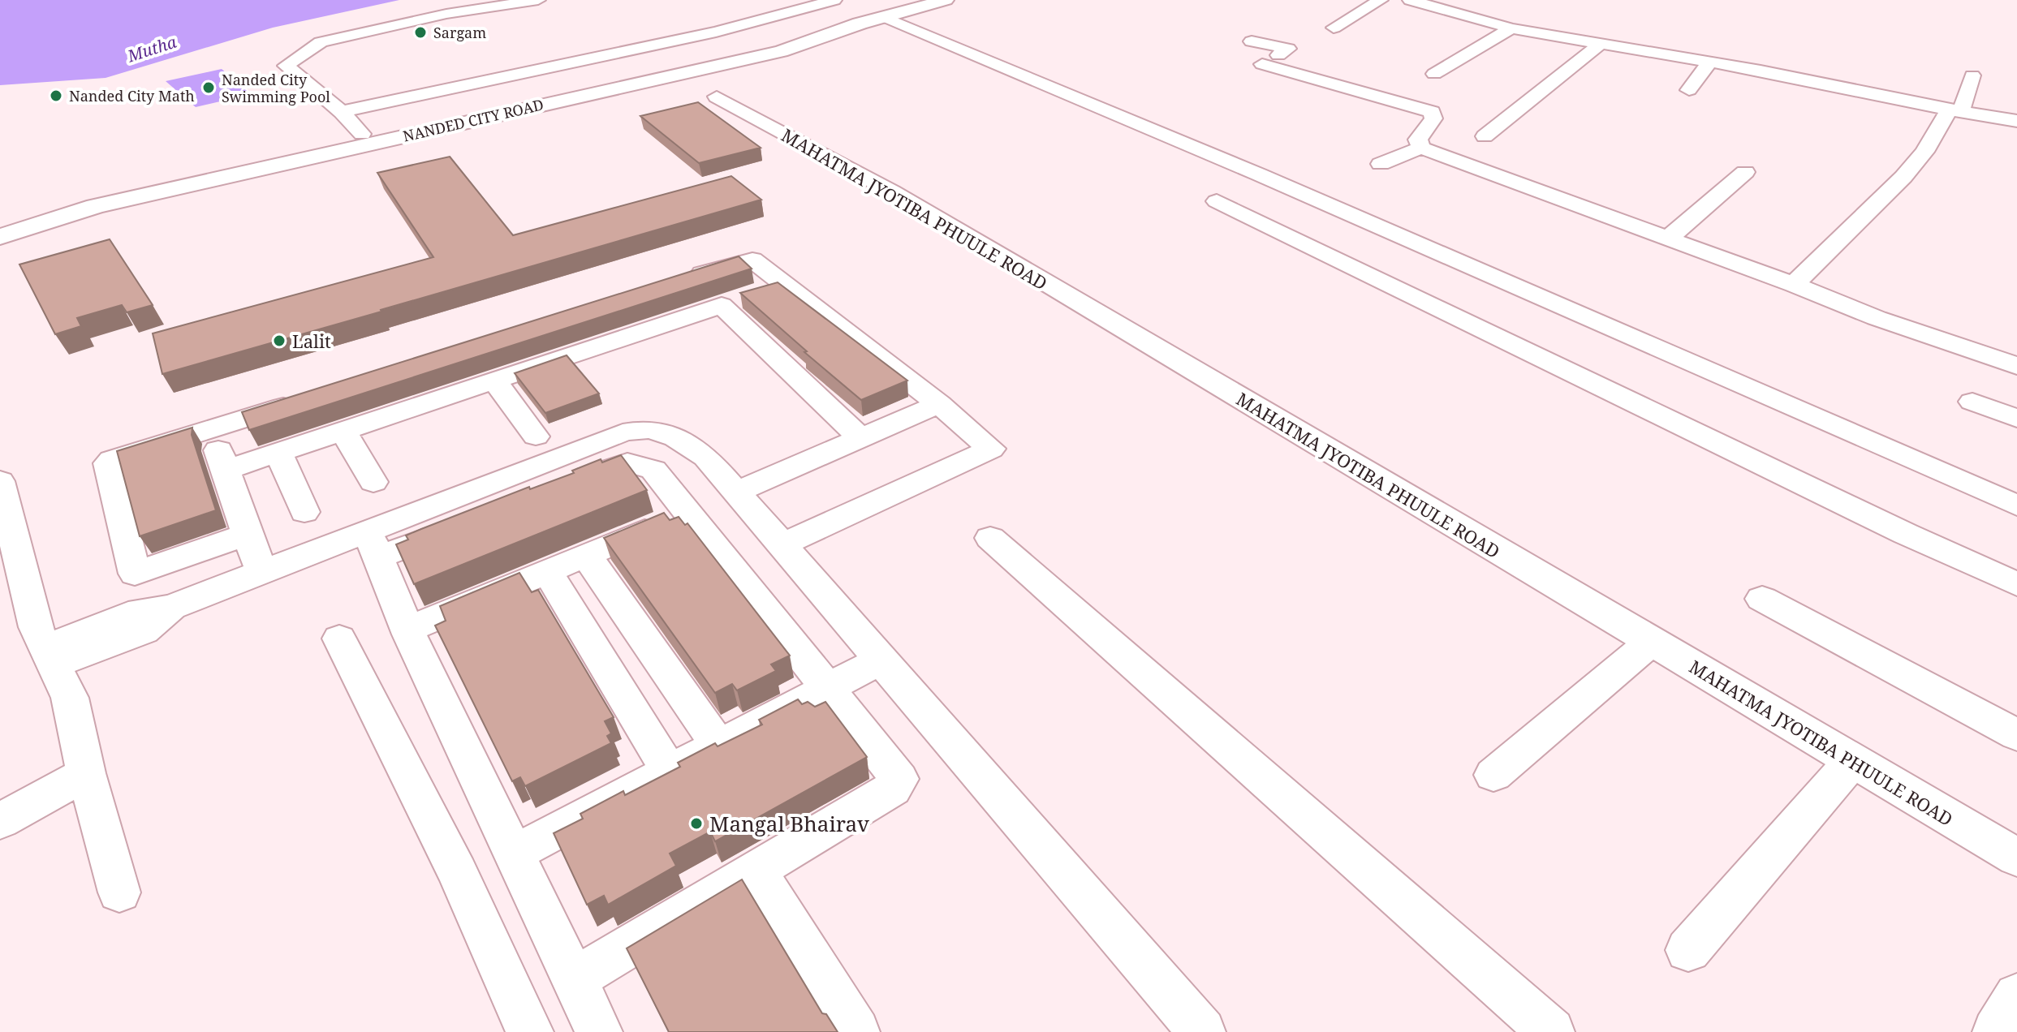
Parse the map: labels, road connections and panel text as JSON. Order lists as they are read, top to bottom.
{
  "streets": {
    "street": ["NANDED CITY ROAD", "MAHATMA JYOTIBA PHUULE ROAD"]
  },
  "water": ["Mutha"],
  "places": [
    "Sargam",
    "Nanded City Swimming Pool",
    "Nanded City Math",
    "Lalit",
    "Mangal Bhairav"
  ]
}
